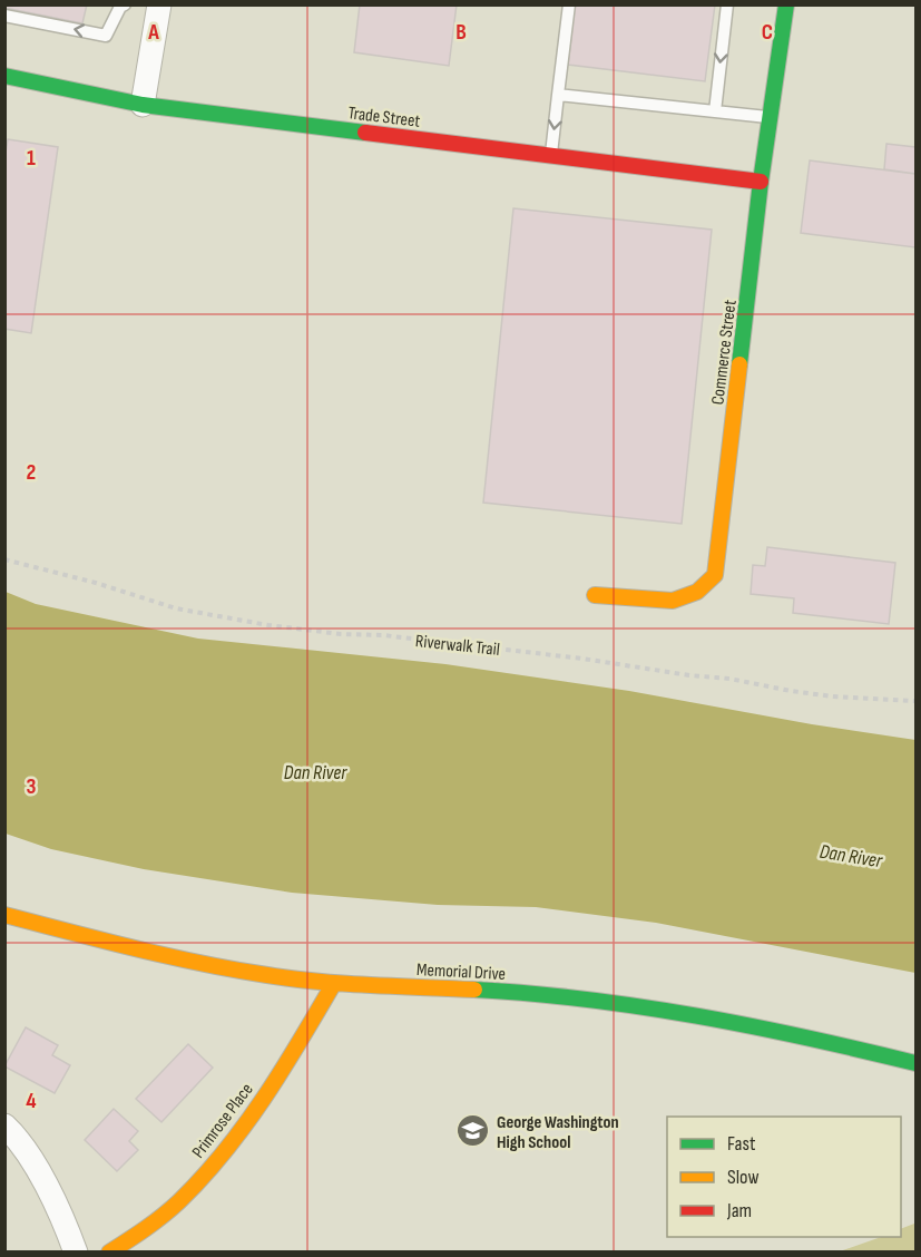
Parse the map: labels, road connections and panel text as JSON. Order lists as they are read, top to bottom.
{
  "streets": {
    "street": [
      "Trade Street",
      "Commerce Street",
      "Memorial Drive",
      "Primrose Place"
    ],
    "path": ["Riverwalk Trail"]
  },
  "crossings": [
    ["Trade Street", "Commerce Street"],
    ["Memorial Drive", "Primrose Place"]
  ],
  "water": ["Dan River"],
  "places": {
    "school or university": ["George Washington High School"]
  },
  "legend": ["Fast", "Slow", "Jam"],
  "grid": {
    "columns": ["A", "B", "C"],
    "rows": [
      "1",
      "2",
      "3",
      "4"
    ]
  }
}
